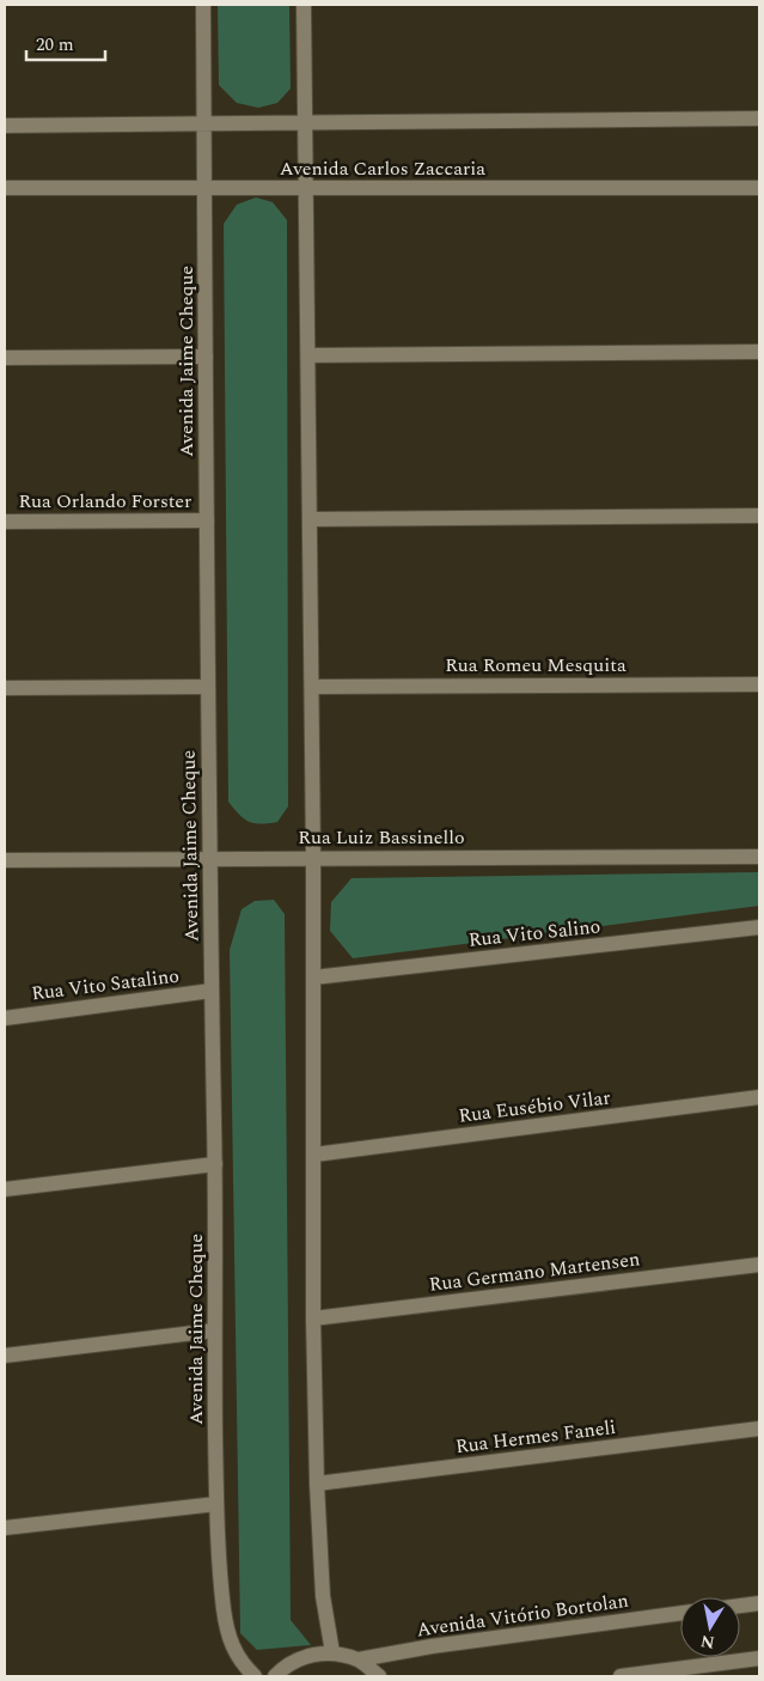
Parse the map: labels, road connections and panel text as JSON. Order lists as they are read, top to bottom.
{
  "streets": {
    "street": [
      "Avenida Carlos Zaccaria",
      "Avenida Jaime Cheque",
      "Rua Orlando Forster",
      "Rua Romeu Mesquita",
      "Rua Luiz Bassinello",
      "Rua Vito Salino",
      "Rua Vito Satalino",
      "Rua Eusébio Vilar",
      "Rua Germano Martensen",
      "Rua Hermes Faneli",
      "Avenida Vitório Bortolan"
    ]
  },
  "crossings": [
    ["Avenida Carlos Zaccaria", "Avenida Jaime Cheque"],
    ["Avenida Jaime Cheque", "Rua Orlando Forster"],
    ["Avenida Jaime Cheque", "Rua Luiz Bassinello"],
    ["Avenida Jaime Cheque", "Rua Vito Satalino"]
  ],
  "scale_bar": "20 m",
  "north": "bottom"
}
